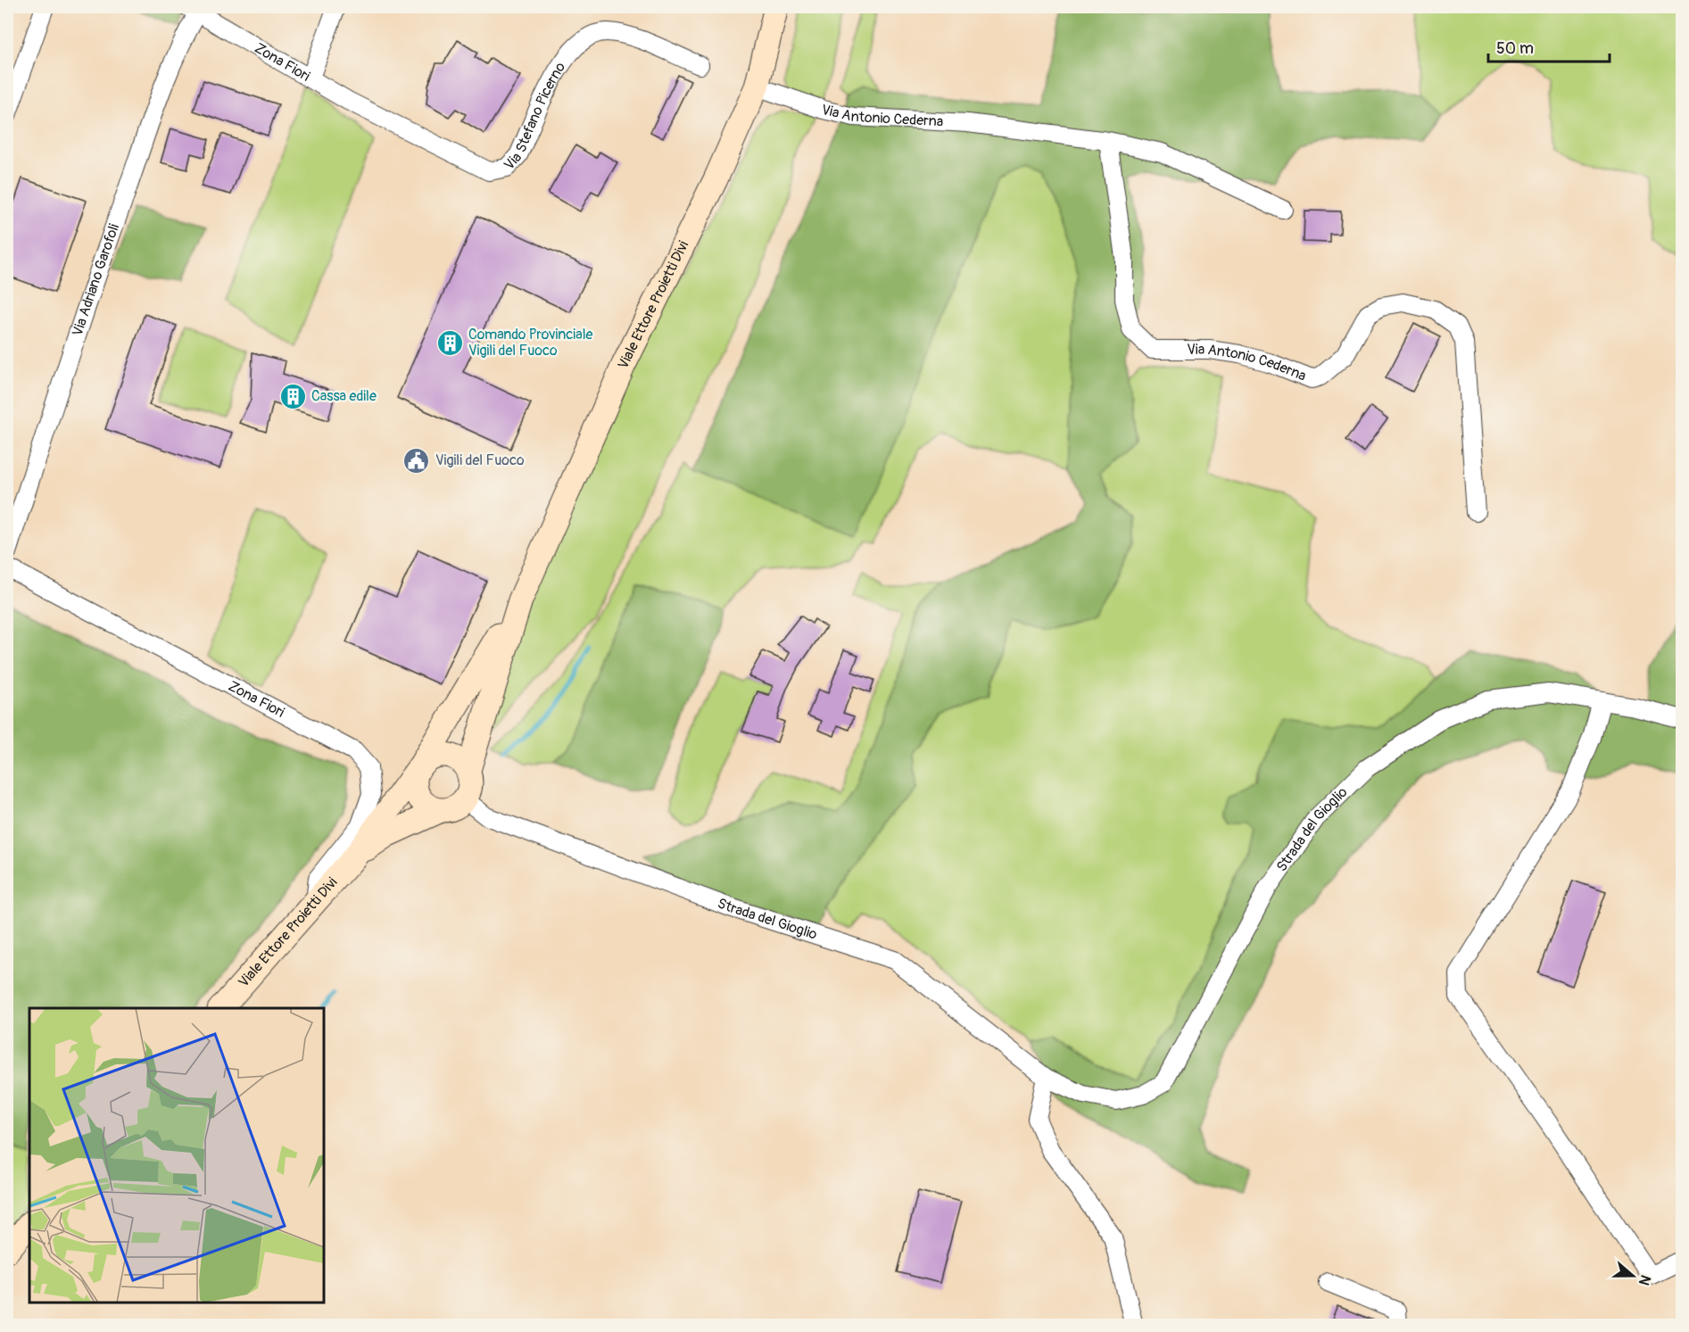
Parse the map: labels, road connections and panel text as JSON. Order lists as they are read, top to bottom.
{
  "streets": {
    "main road": ["Viale Ettore Proietti Divi"],
    "street": [
      "Zona Fiori",
      "Via Stefano Picerno",
      "Via Antonio Cederna",
      "Via Adriano Garofoli",
      "Strada del Gioglio"
    ]
  },
  "crossings": [
    ["Zona Fiori", "Via Stefano Picerno"],
    ["Zona Fiori", "Via Adriano Garofoli"],
    ["Zona Fiori", "Viale Ettore Proietti Divi"],
    ["Via Antonio Cederna", "Viale Ettore Proietti Divi"],
    ["Viale Ettore Proietti Divi", "Strada del Gioglio"]
  ],
  "places": {
    "building": ["Comando Provinciale Vigili del Fuoco", "Cassa edile"],
    "public building": ["Vigili del Fuoco"]
  },
  "scale_bar": "50 m",
  "north": "right"
}
